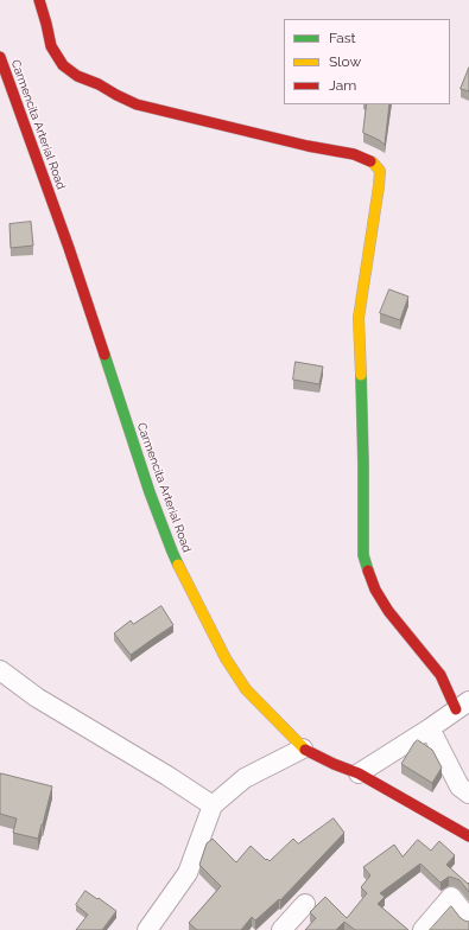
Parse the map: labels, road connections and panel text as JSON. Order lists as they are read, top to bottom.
{
  "streets": {
    "street": ["Carmencita Arterial Road"]
  },
  "legend": ["Fast", "Slow", "Jam"]
}
